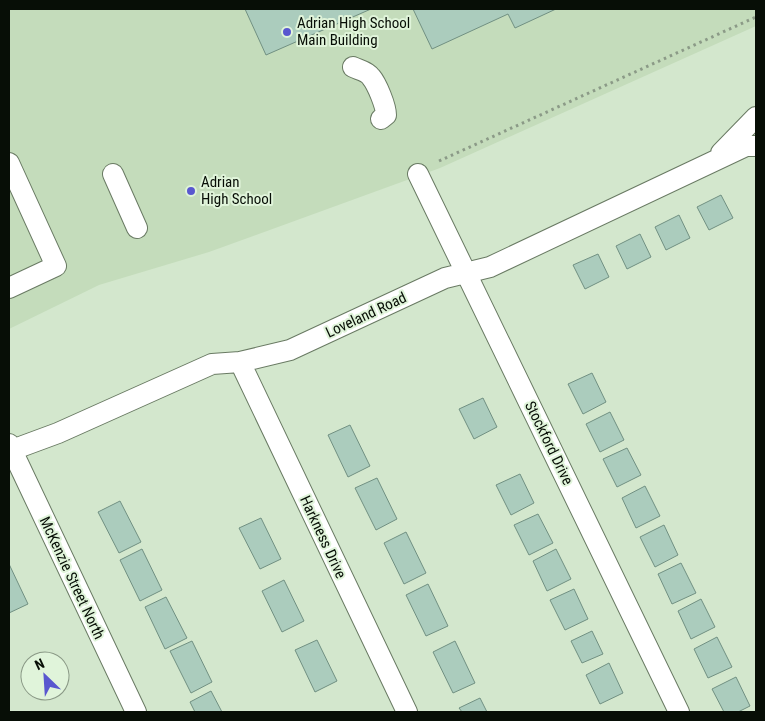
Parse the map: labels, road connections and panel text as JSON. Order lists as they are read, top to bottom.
{
  "streets": {
    "street": [
      "Loveland Road",
      "Stockford Drive",
      "Harkness Drive",
      "McKenzie Street North"
    ]
  },
  "crossings": [
    ["Loveland Road", "Stockford Drive"],
    ["Loveland Road", "Harkness Drive"],
    ["Loveland Road", "McKenzie Street North"]
  ],
  "places": ["Adrian High School Main Building", "Adrian High School"],
  "north": "top left"
}
